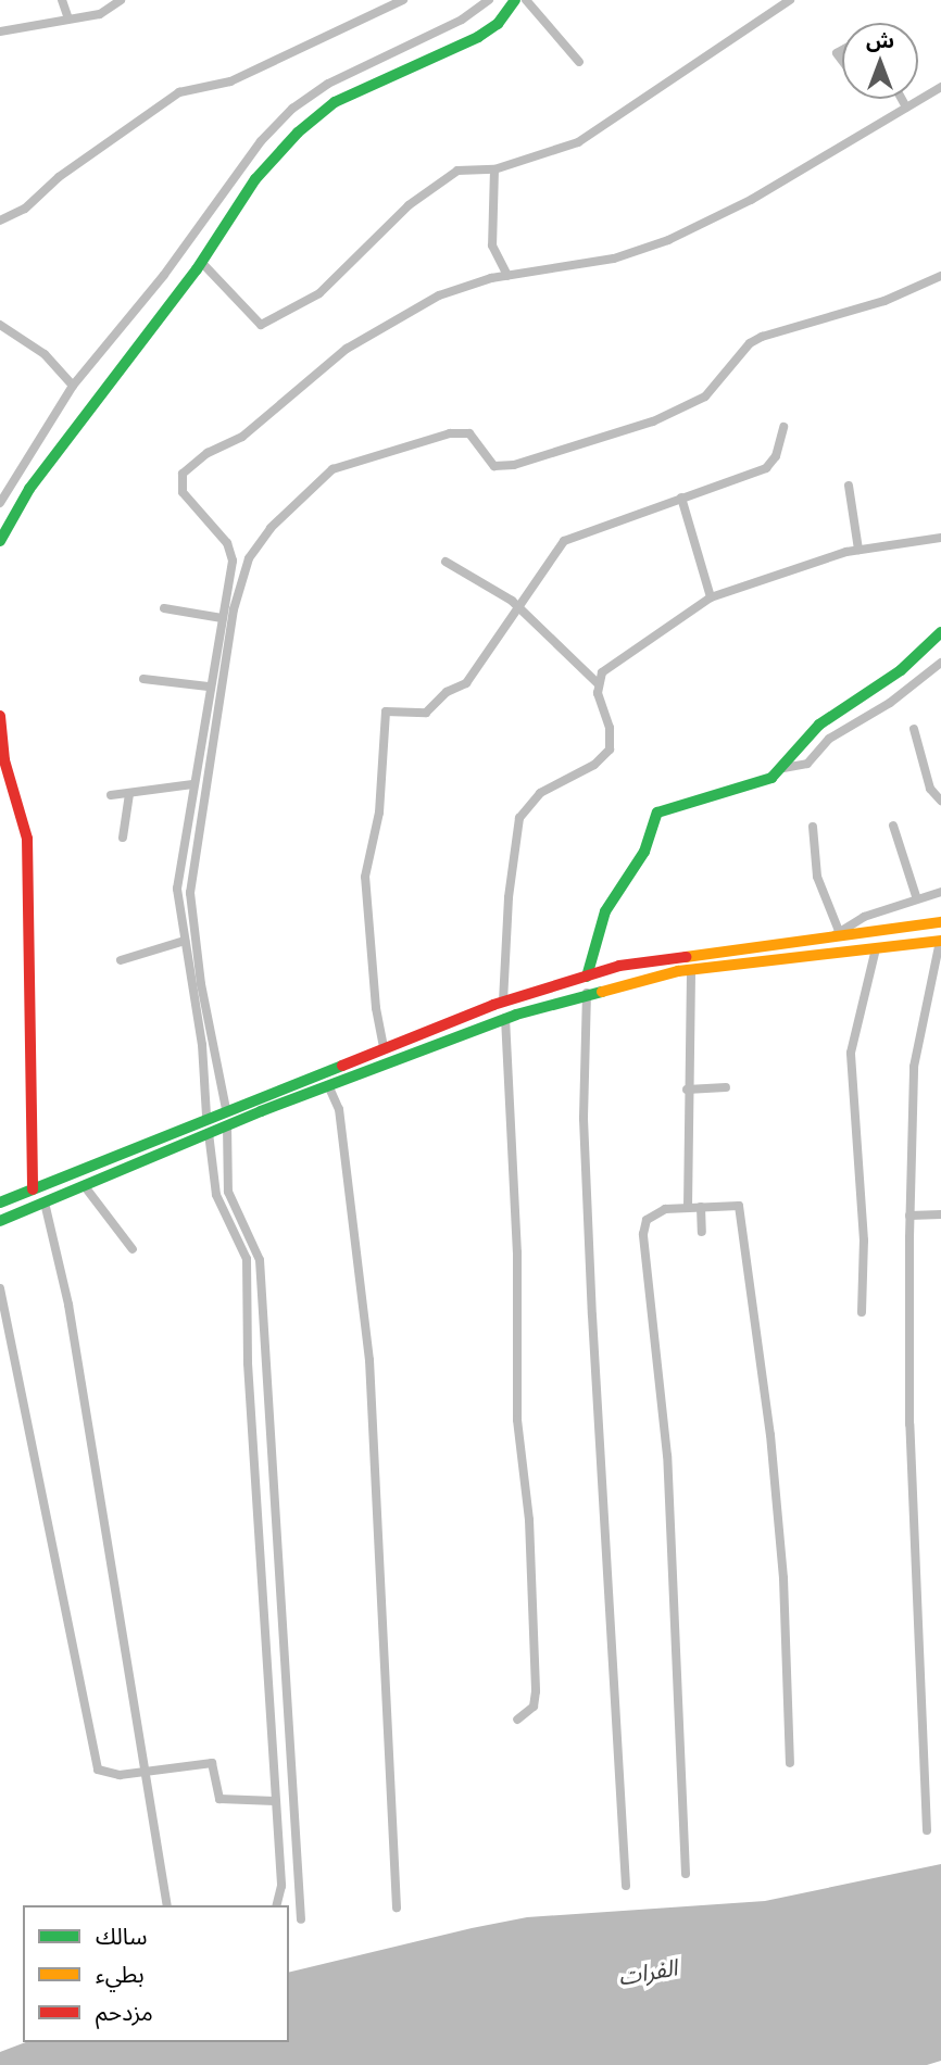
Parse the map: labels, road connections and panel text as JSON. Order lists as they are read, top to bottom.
{
  "water": ["الفرات"],
  "legend": ["سالك", "بطيء", "مزدحم"],
  "north": "top"
}
